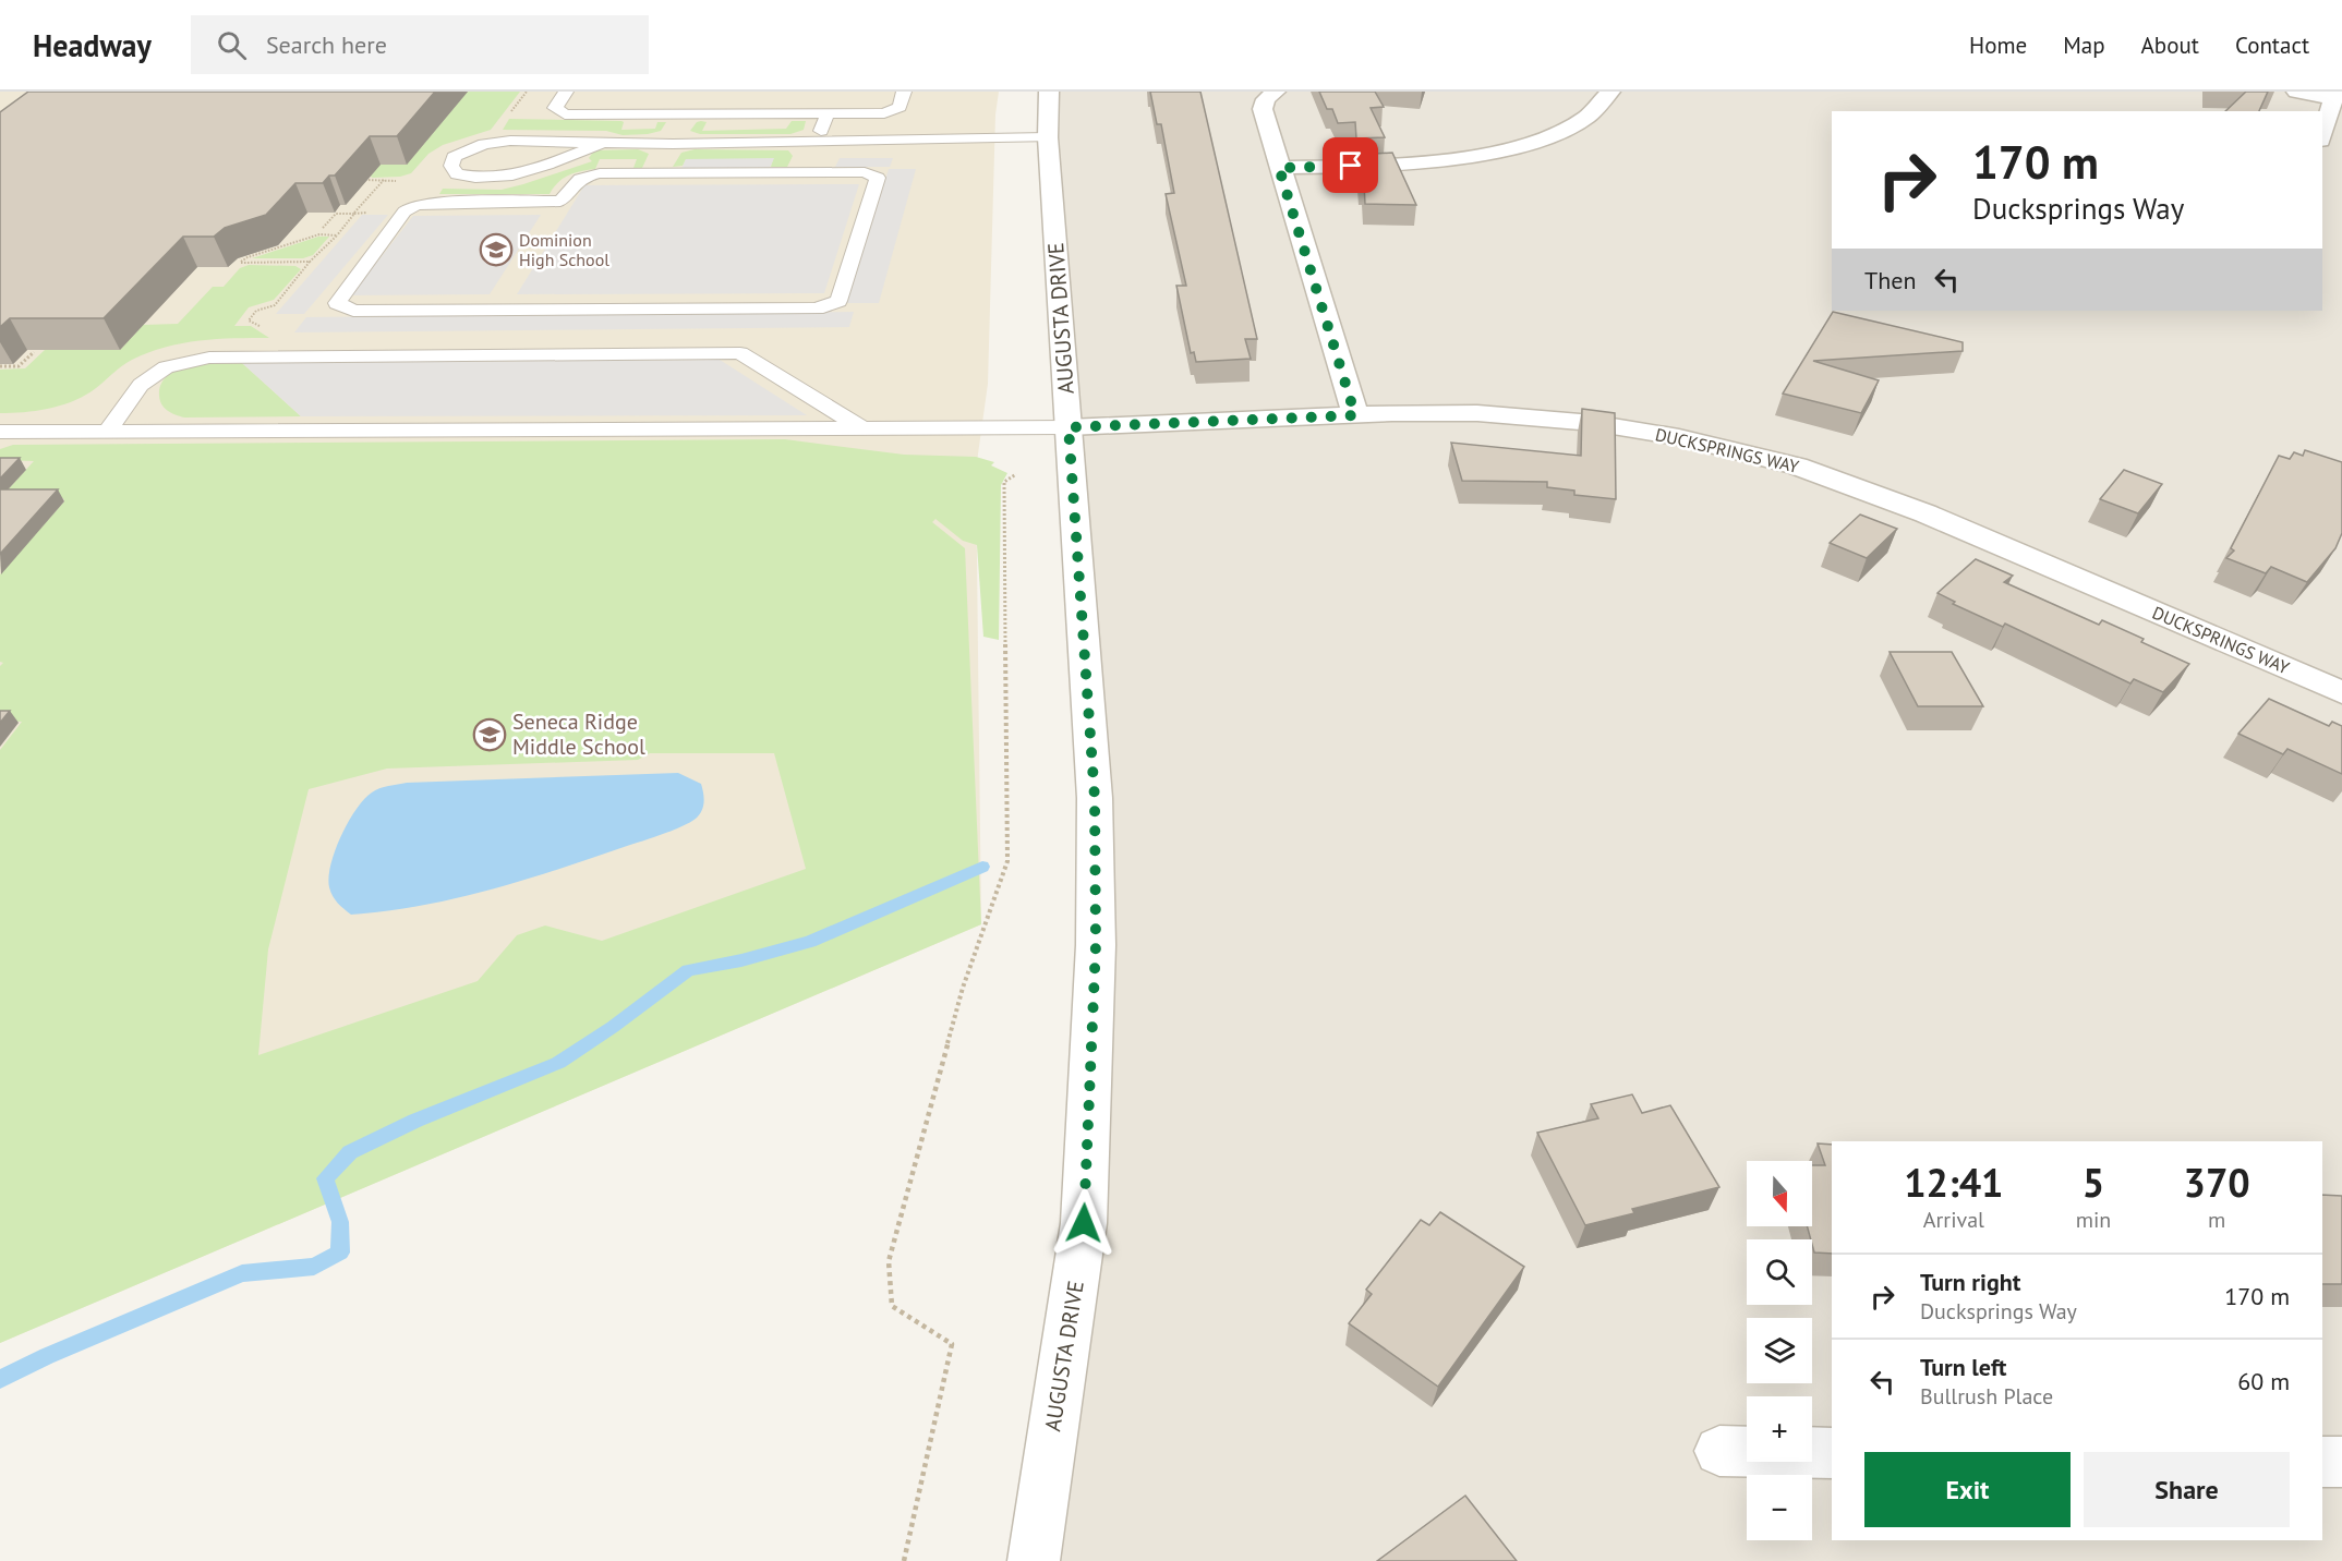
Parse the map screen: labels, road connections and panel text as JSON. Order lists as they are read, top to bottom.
{
  "streets": {
    "street": ["AUGUSTA DRIVE", "DUCKSPRINGS WAY"]
  },
  "crossings": [
    ["AUGUSTA DRIVE", "DUCKSPRINGS WAY"]
  ],
  "places": {
    "school or university": ["Dominion High School", "Seneca Ridge Middle School"]
  },
  "north": "bottom",
  "page": {
    "header": "Headway",
    "search": "Search here",
    "nav": [
      "Home",
      "Map",
      "About",
      "Contact"
    ],
    "turn": ["170 m", "Ducksprings Way"],
    "then": "Then",
    "eta": [
      "12:41",
      "Arrival",
      "5",
      "min",
      "370",
      "m"
    ],
    "map_buttons": ["+", "−"],
    "list": [
      {
        "name": "Turn right",
        "note": "Ducksprings Way",
        "value": "170 m"
      },
      {
        "name": "Turn left",
        "note": "Bullrush Place",
        "value": "60 m"
      }
    ],
    "buttons": ["Exit", "Share"]
  }
}
